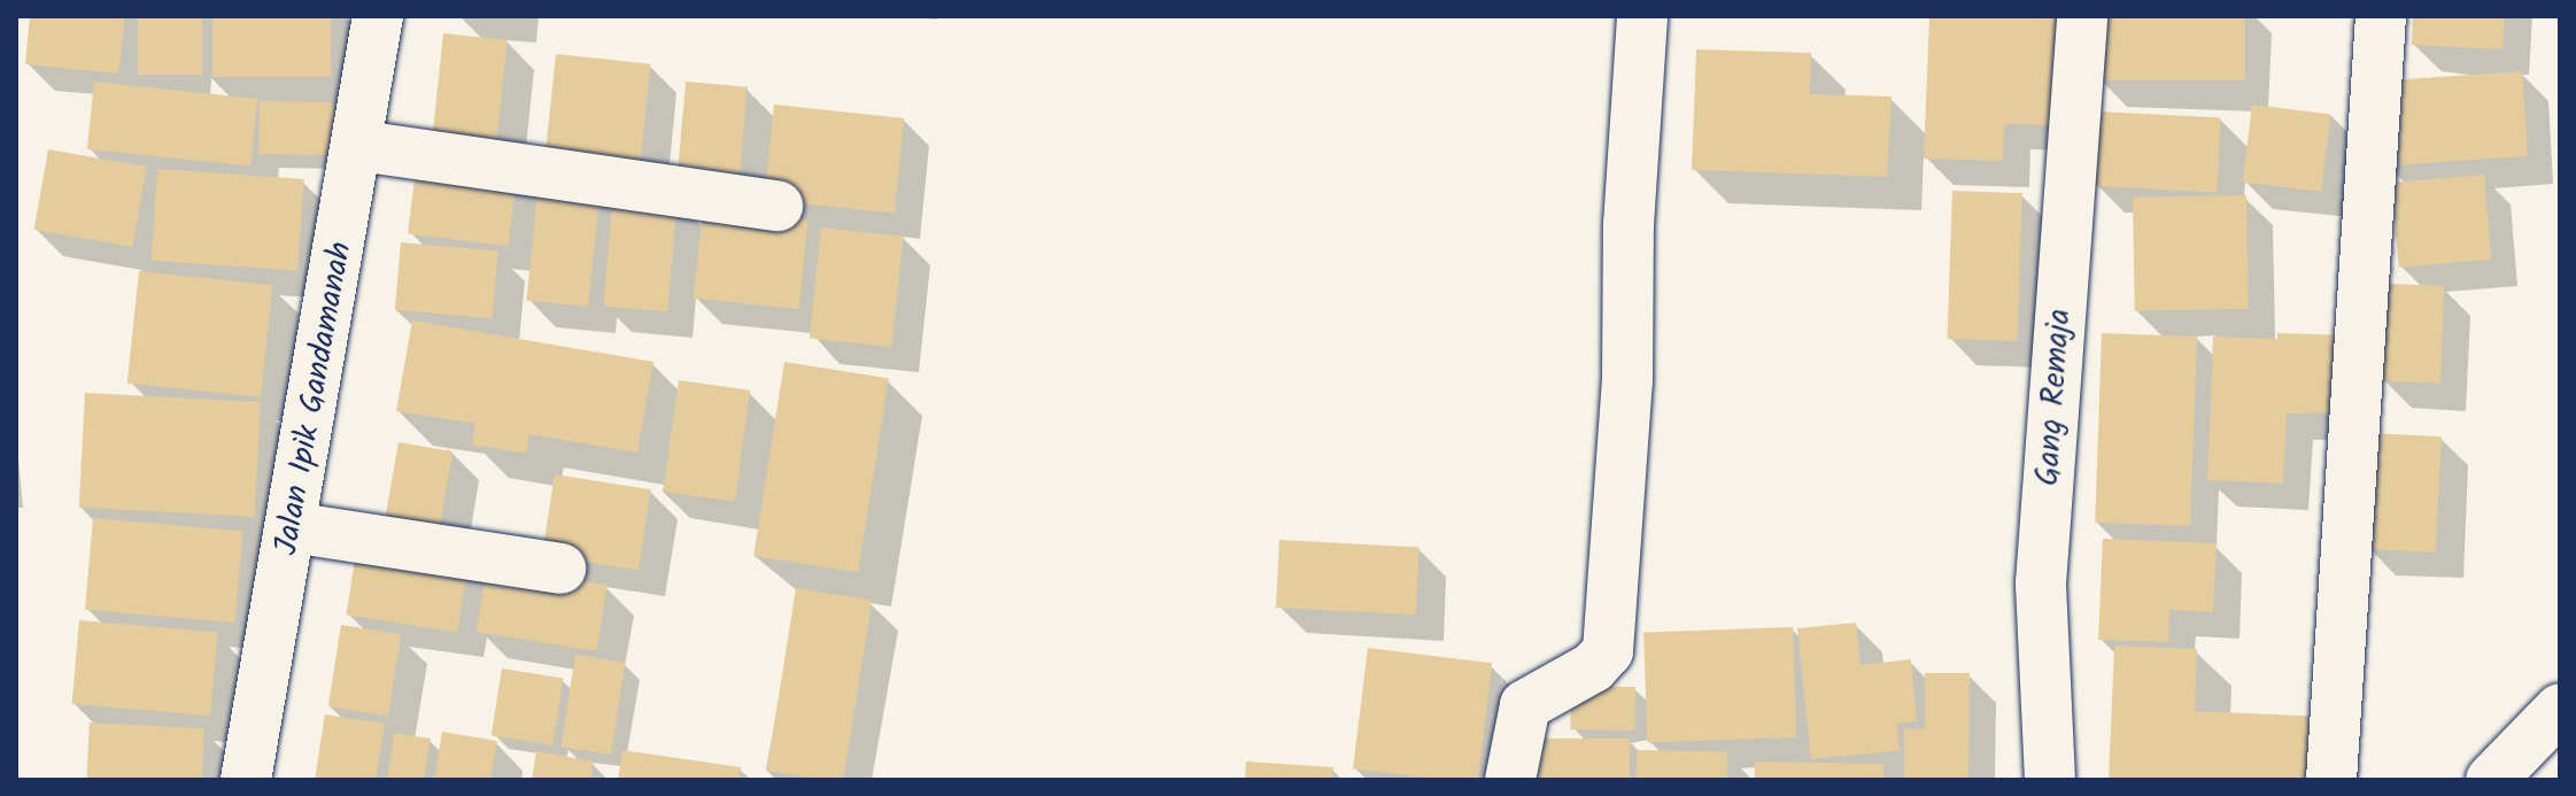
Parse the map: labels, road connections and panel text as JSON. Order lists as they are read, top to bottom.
{
  "streets": {
    "street": ["Gang Remaja", "Jalan Ipik Gandamanah"]
  }
}
